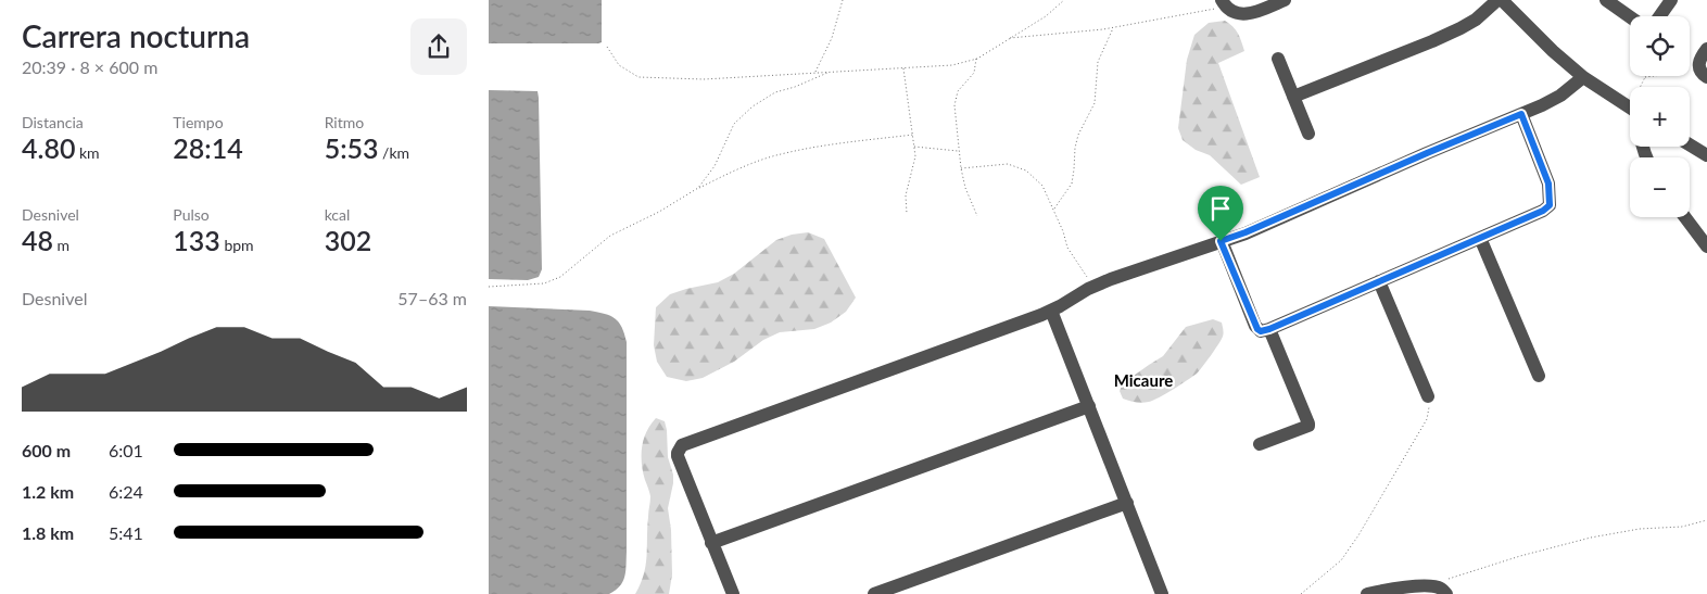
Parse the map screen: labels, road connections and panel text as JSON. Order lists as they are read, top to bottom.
{
  "districts": ["Micaure"],
  "page": {
    "heading": ["Carrera nocturna", "20:39 · 8 × 600 m"],
    "map_buttons": ["+", "−"],
    "stats": [
      ["Distancia", "4.80 km"],
      ["Tiempo", "28:14"],
      ["Ritmo", "5:53 /km"],
      ["Desnivel", "48 m"],
      ["Pulso", "133 bpm"],
      ["kcal", "302"]
    ],
    "chart": ["Desnivel", "57–63 m"],
    "list": [
      {
        "name": "600 m",
        "note": "6:01"
      },
      {
        "name": "1.2 km",
        "note": "6:24"
      },
      {
        "name": "1.8 km",
        "note": "5:41"
      }
    ]
  }
}
